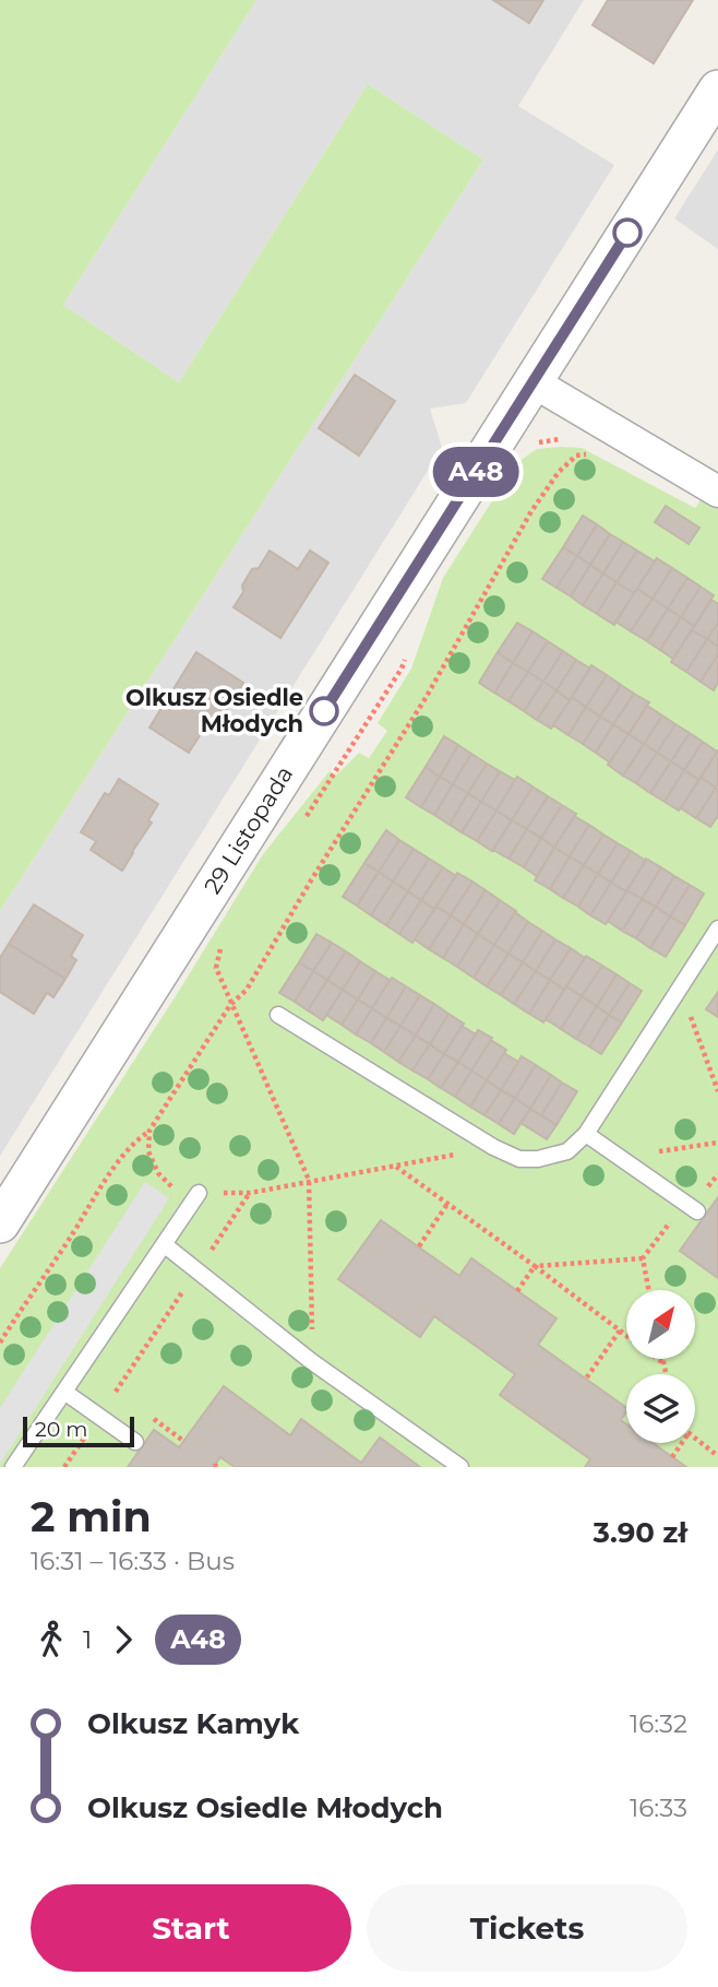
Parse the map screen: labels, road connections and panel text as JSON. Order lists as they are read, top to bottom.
{
  "streets": {
    "street": ["29 Listopada"]
  },
  "places": ["Olkusz Osiedle Młodych"],
  "lines": ["bus line A48"],
  "scale_bar": "20 m",
  "north": "top right",
  "page": {
    "on_map": "A48",
    "scale": "20 m",
    "heading": ["2 min", "16:31 – 16:33 · Bus", "3.90 zł"],
    "legs": ["1", "A48"],
    "list": [
      {
        "name": "Olkusz Kamyk",
        "value": "16:32"
      },
      {
        "name": "Olkusz Osiedle Młodych",
        "value": "16:33"
      }
    ],
    "buttons": ["Start", "Tickets"]
  }
}
